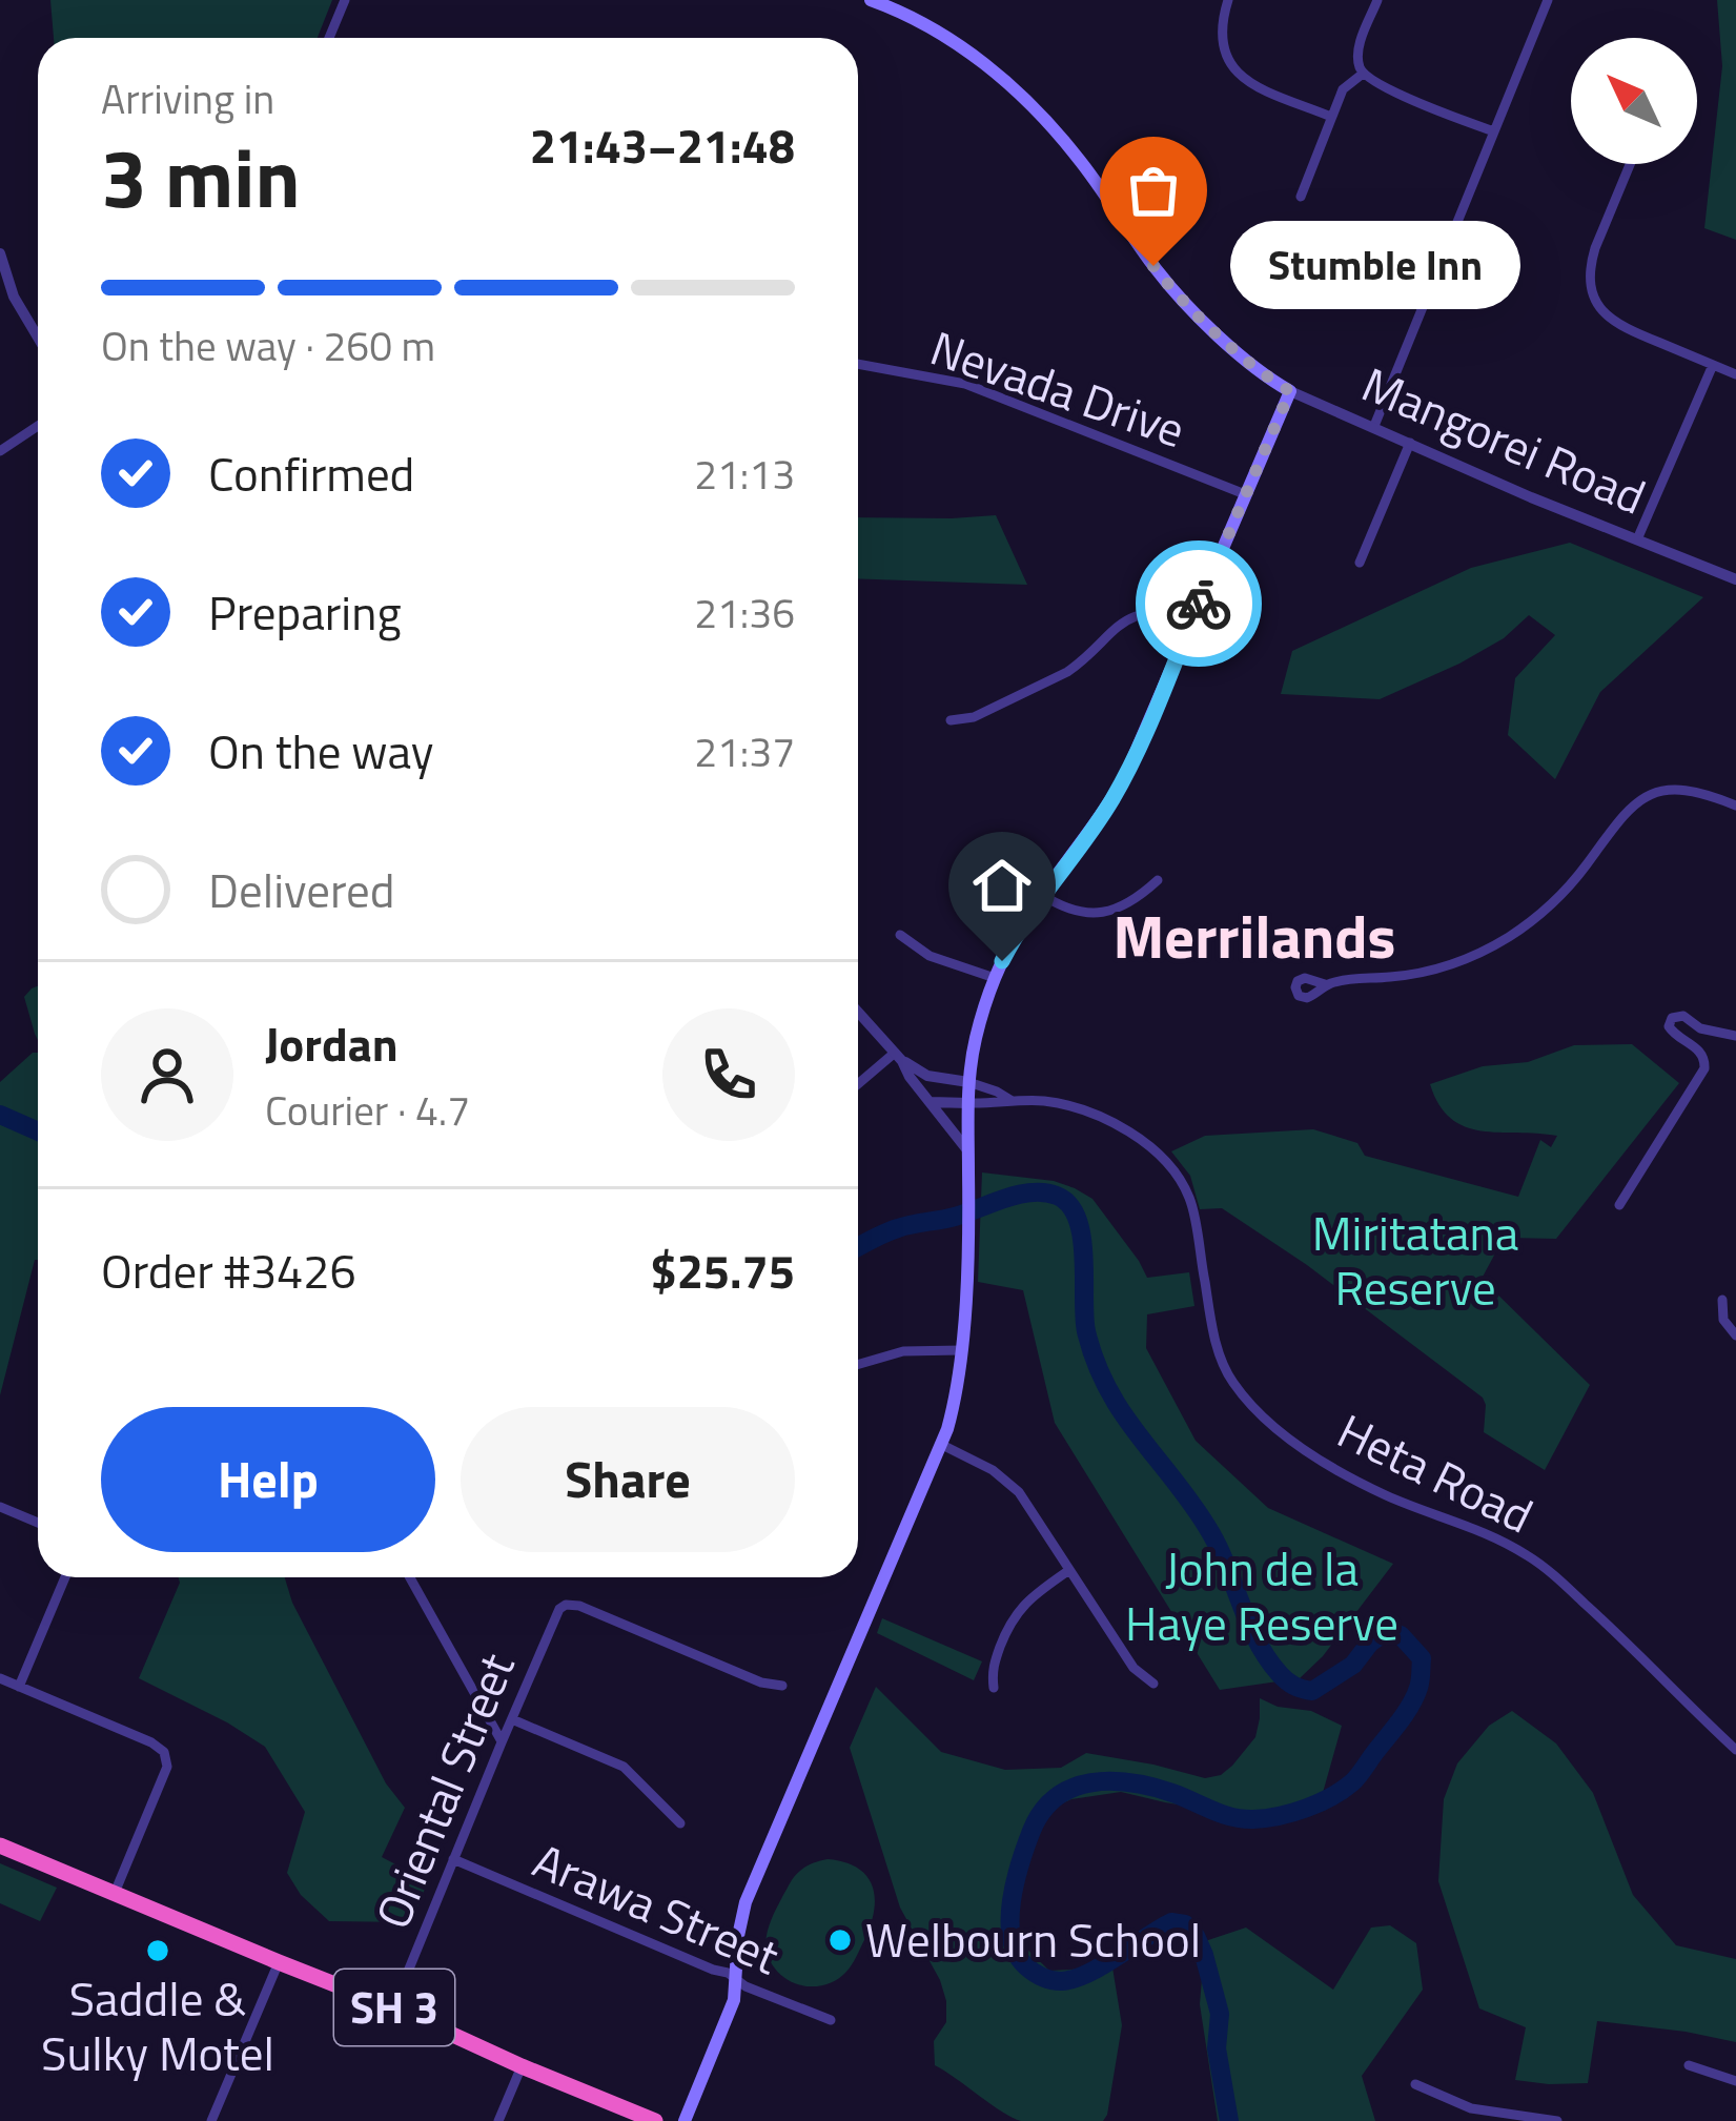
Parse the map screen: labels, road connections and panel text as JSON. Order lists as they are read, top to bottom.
{
  "streets": {
    "highway": ["SH 3"],
    "main road": ["Mangorei Road"],
    "street": [
      "Nevada Drive",
      "Heta Road",
      "Oriental Street",
      "Arawa Street"
    ]
  },
  "crossings": [
    ["Oriental Street", "Arawa Street"],
    ["Oriental Street", "SH 3"]
  ],
  "districts": ["Merrilands"],
  "parks": ["Miritatana Reserve", "John de la Haye Reserve"],
  "places": ["Stumble Inn", "Welbourn School", "Saddle & Sulky Motel"],
  "north": "top left",
  "page": {
    "heading": ["3 min", "Arriving in", "21:43–21:48"],
    "panel": [
      "Jordan",
      "Courier · 4.7",
      "Order #3426",
      "$25.75"
    ],
    "bubble": "Stumble Inn",
    "bar": "On the way · 260 m",
    "list": [
      ["Confirmed", "21:13"],
      ["Preparing", "21:36"],
      ["On the way", "21:37"],
      "Delivered"
    ],
    "buttons": ["Help", "Share"]
  }
}
